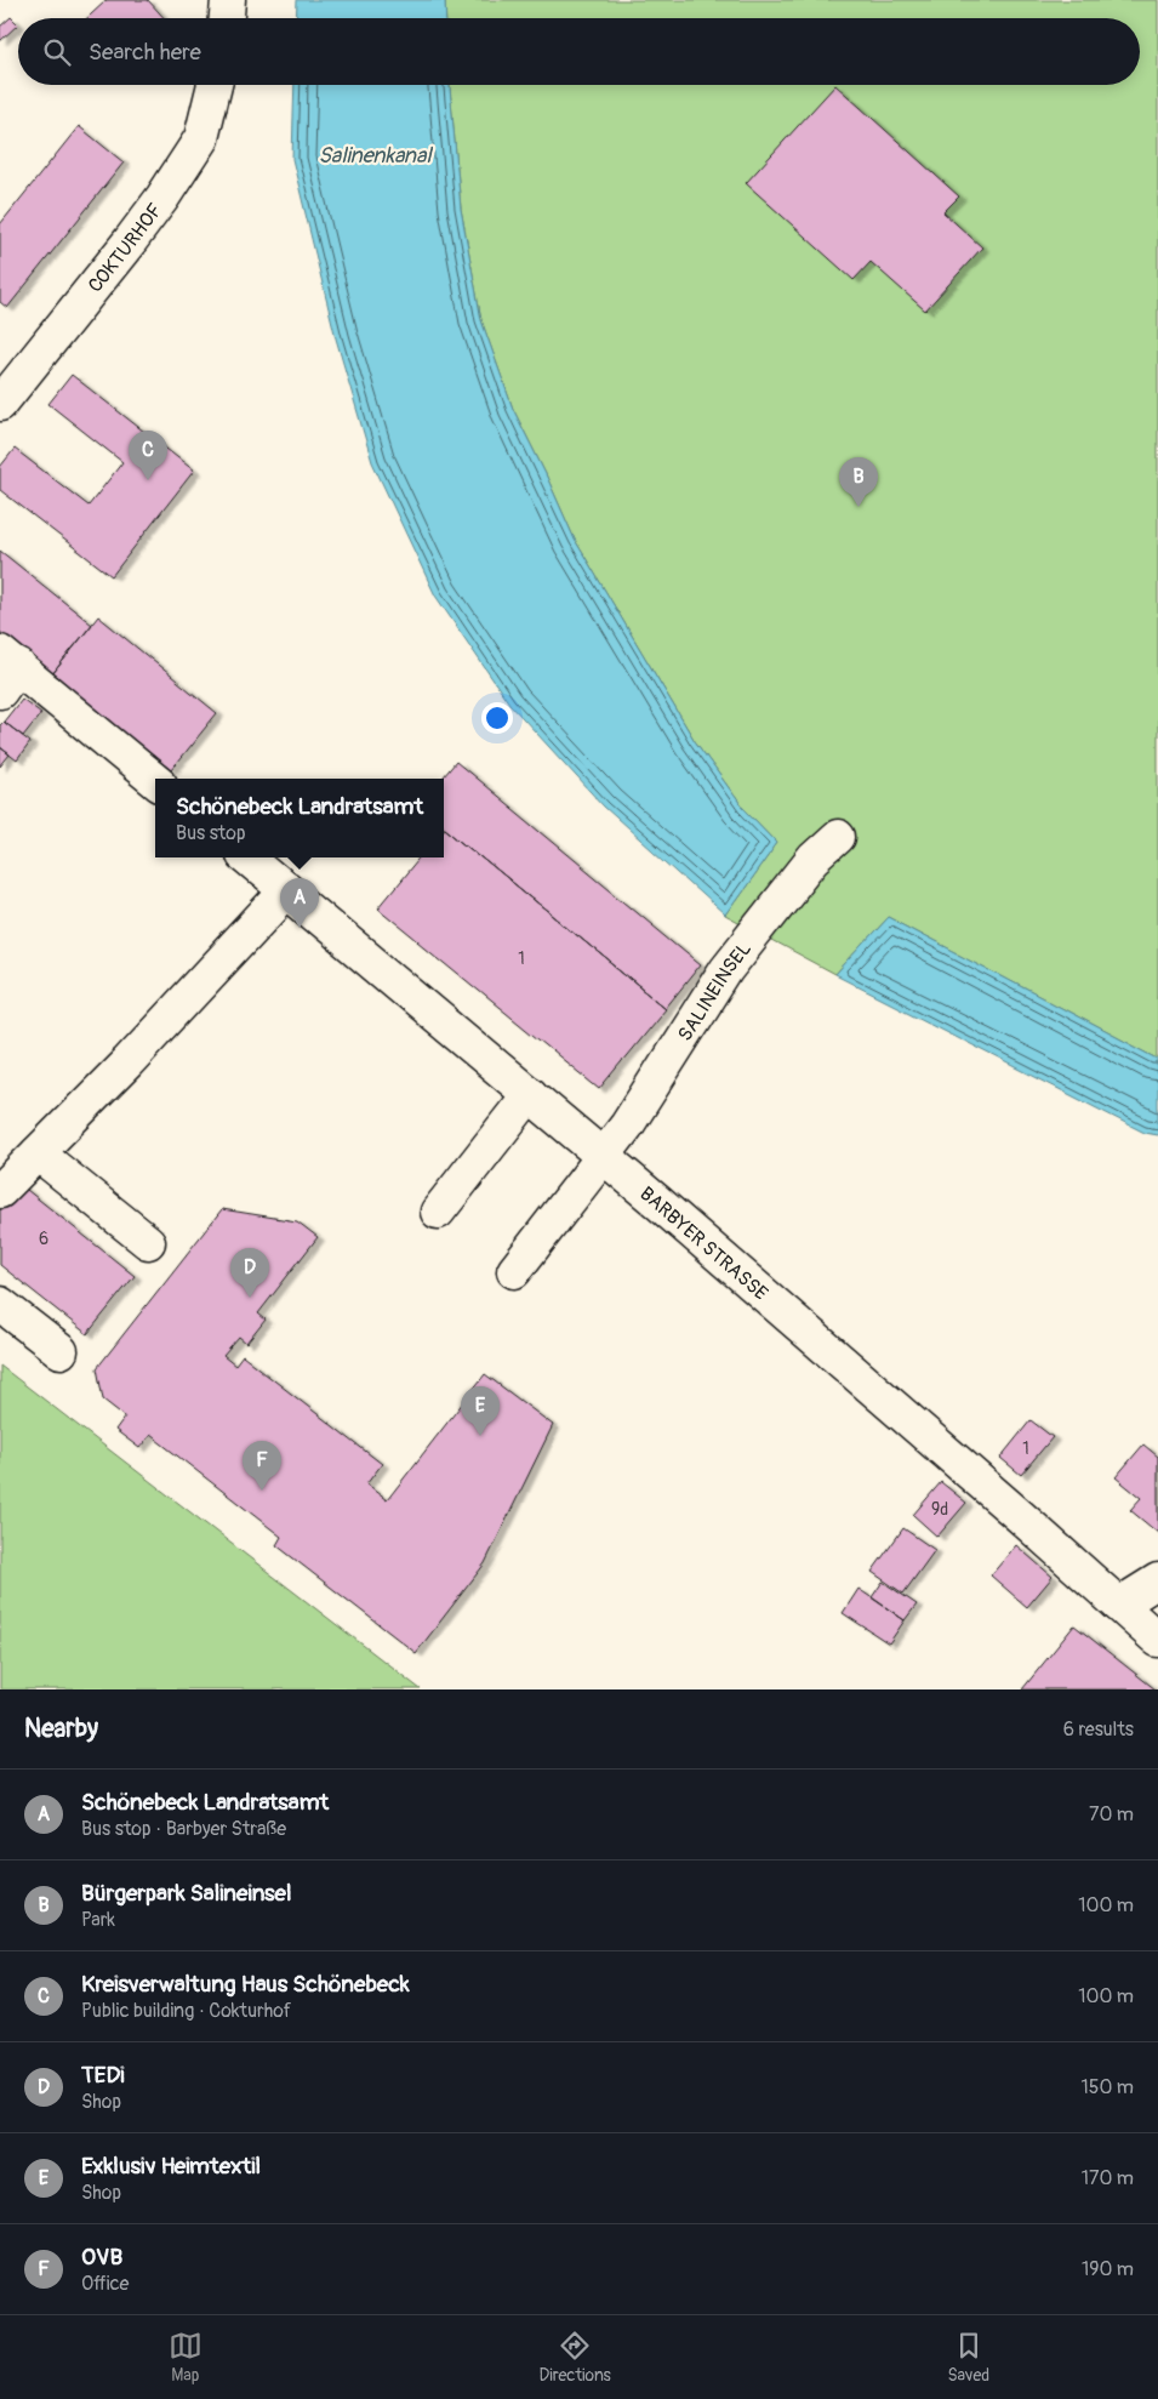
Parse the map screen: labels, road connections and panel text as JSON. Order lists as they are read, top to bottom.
{
  "streets": {
    "street": ["COKTURHOF", "SALINEINSEL", "BARBYER STRASSE"]
  },
  "crossings": [
    ["SALINEINSEL", "BARBYER STRASSE"]
  ],
  "water": ["Salinenkanal"],
  "house_numbers": [
    "1",
    "6",
    "1",
    "9d"
  ],
  "page": {
    "search": "Search here",
    "pins": [
      "C",
      "B",
      "A",
      "D",
      "E",
      "F"
    ],
    "popup": ["Schönebeck Landratsamt", "Bus stop"],
    "heading": ["Nearby", "6 results"],
    "list": [
      {
        "mark": "A",
        "name": "Schönebeck Landratsamt",
        "note": "Bus stop · Barbyer Straße",
        "value": "70 m"
      },
      {
        "mark": "B",
        "name": "Bürgerpark Salineinsel",
        "note": "Park",
        "value": "100 m"
      },
      {
        "mark": "C",
        "name": "Kreisverwaltung Haus Schönebeck",
        "note": "Public building · Cokturhof",
        "value": "100 m"
      },
      {
        "mark": "D",
        "name": "TEDi",
        "note": "Shop",
        "value": "150 m"
      },
      {
        "mark": "E",
        "name": "Exklusiv Heimtextil",
        "note": "Shop",
        "value": "170 m"
      },
      {
        "mark": "F",
        "name": "OVB",
        "note": "Office",
        "value": "190 m"
      }
    ],
    "nav": ["Map", "Directions", "Saved"]
  }
}
